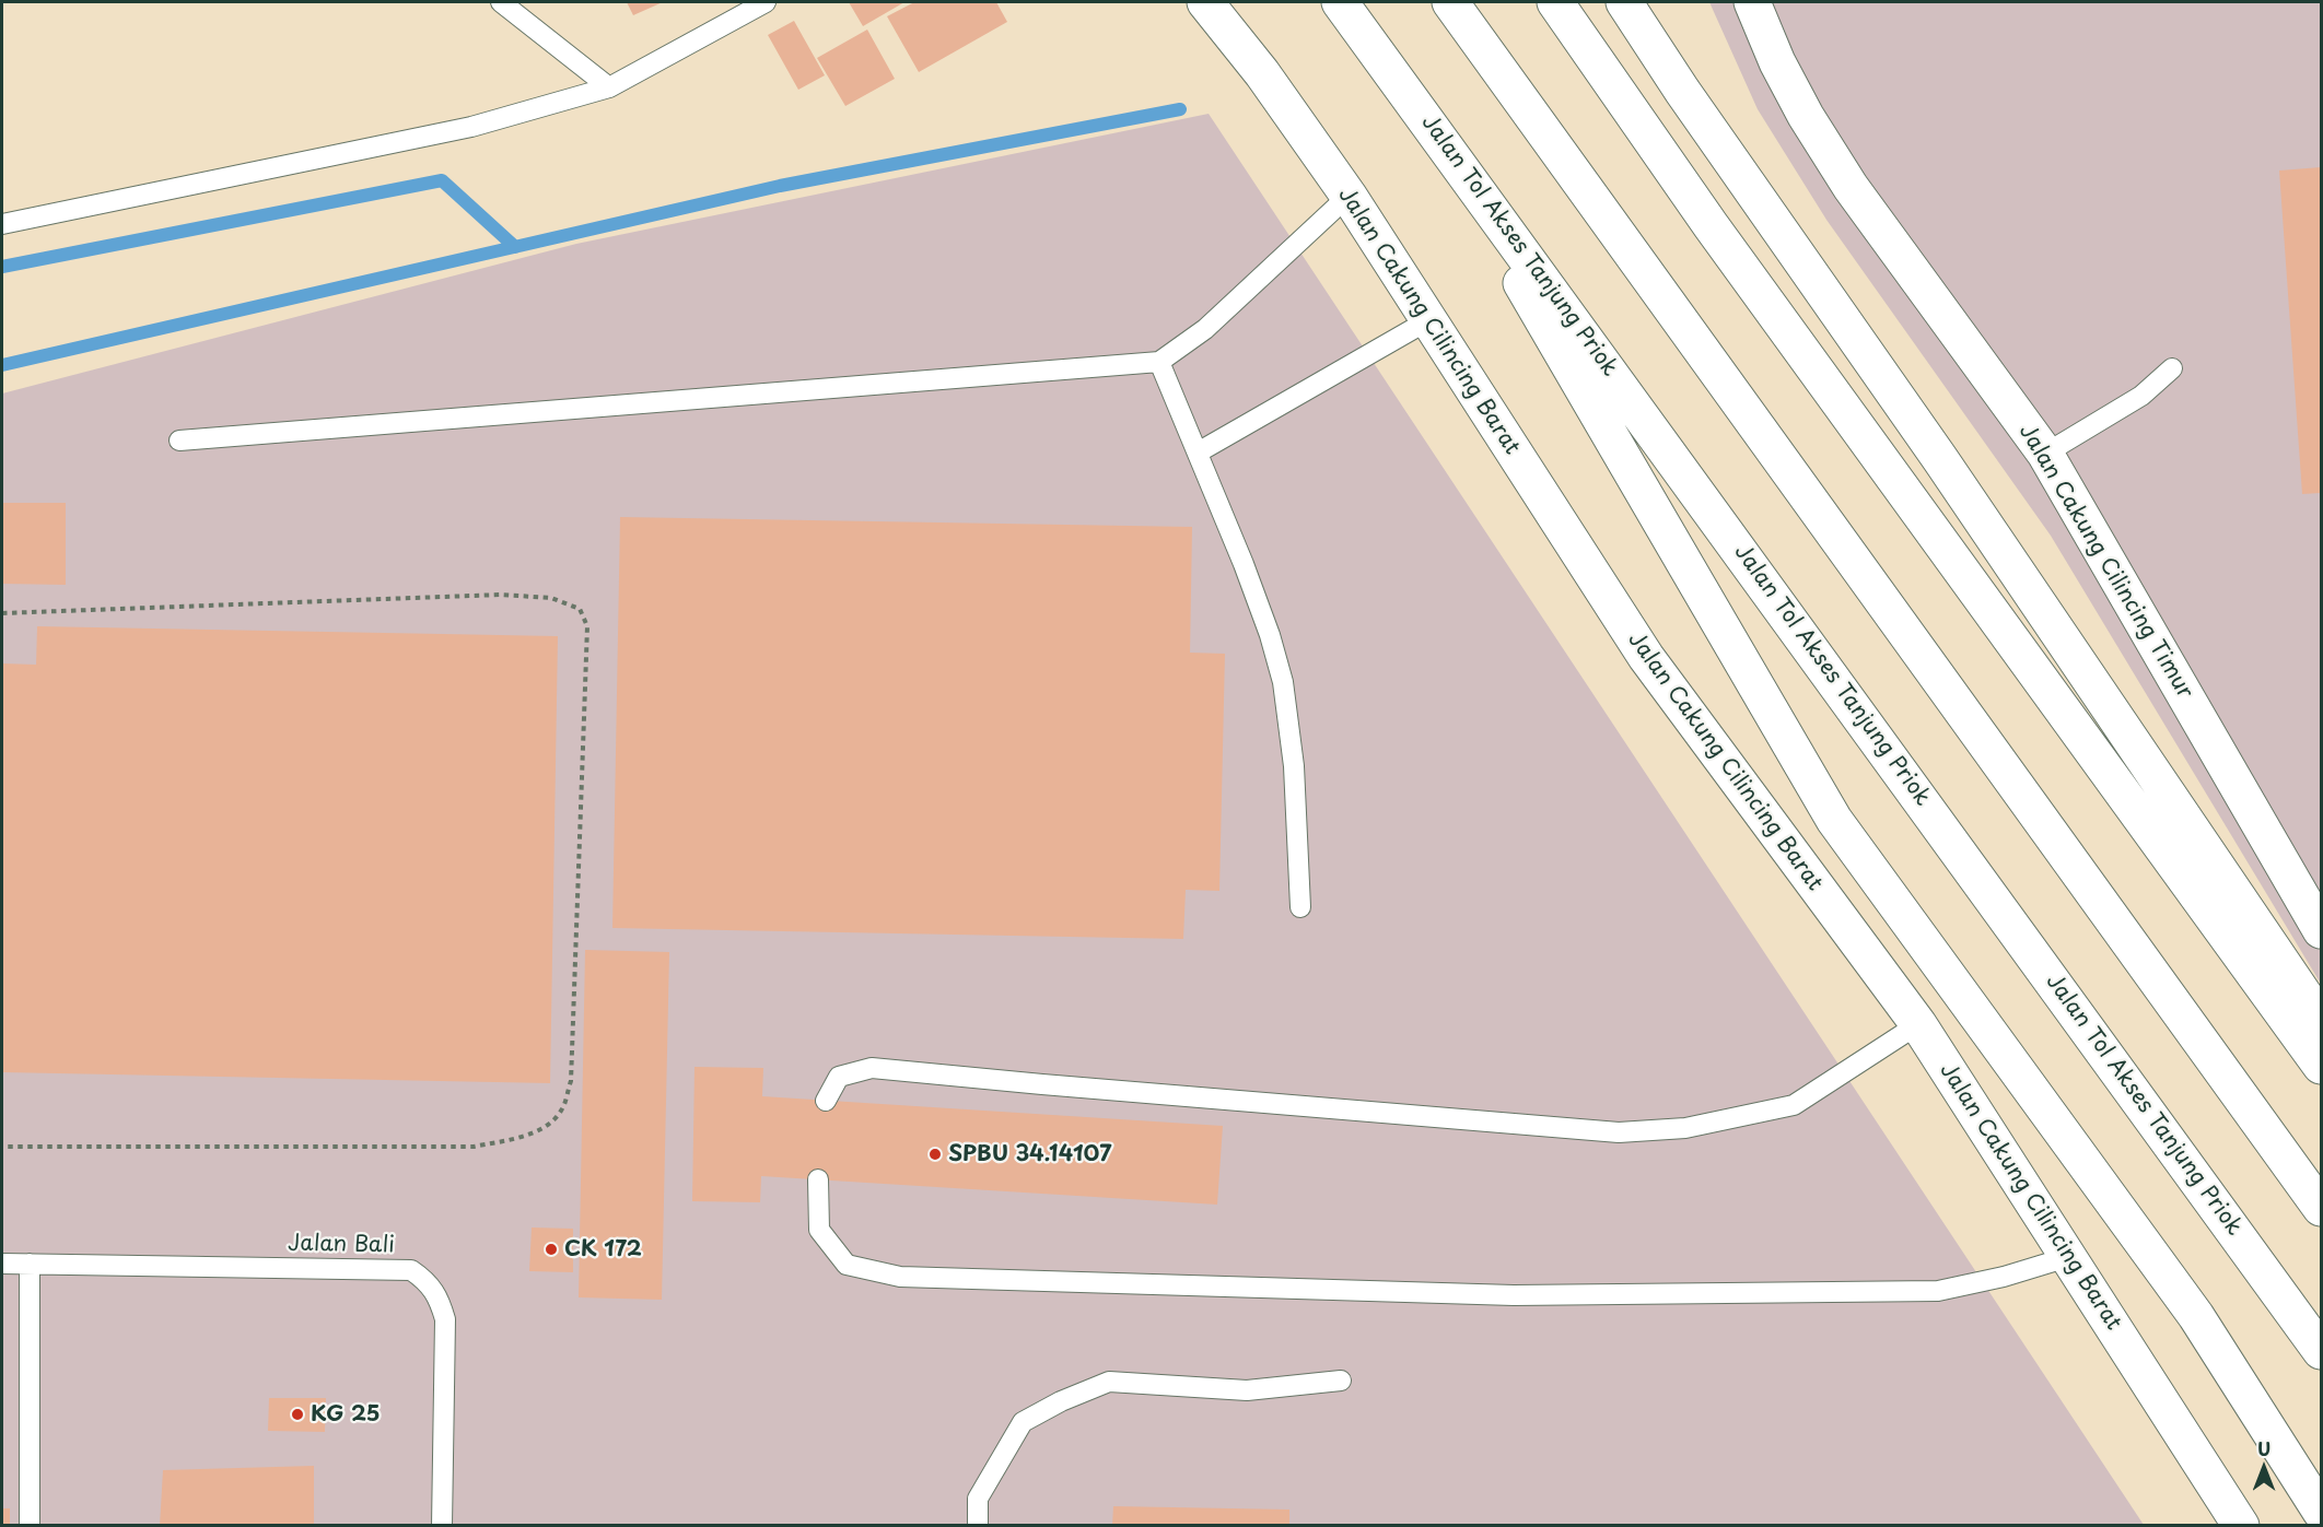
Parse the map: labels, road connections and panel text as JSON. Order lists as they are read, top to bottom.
{
  "streets": {
    "highway": ["Jalan Tol Akses Tanjung Priok", "Jalan Cakung Cilincing Barat", "Jalan Cakung Cilincing Timur"],
    "lane": ["Jalan Bali"]
  },
  "places": ["SPBU 34.14107", "CK 172", "KG 25"],
  "north": "top"
}
